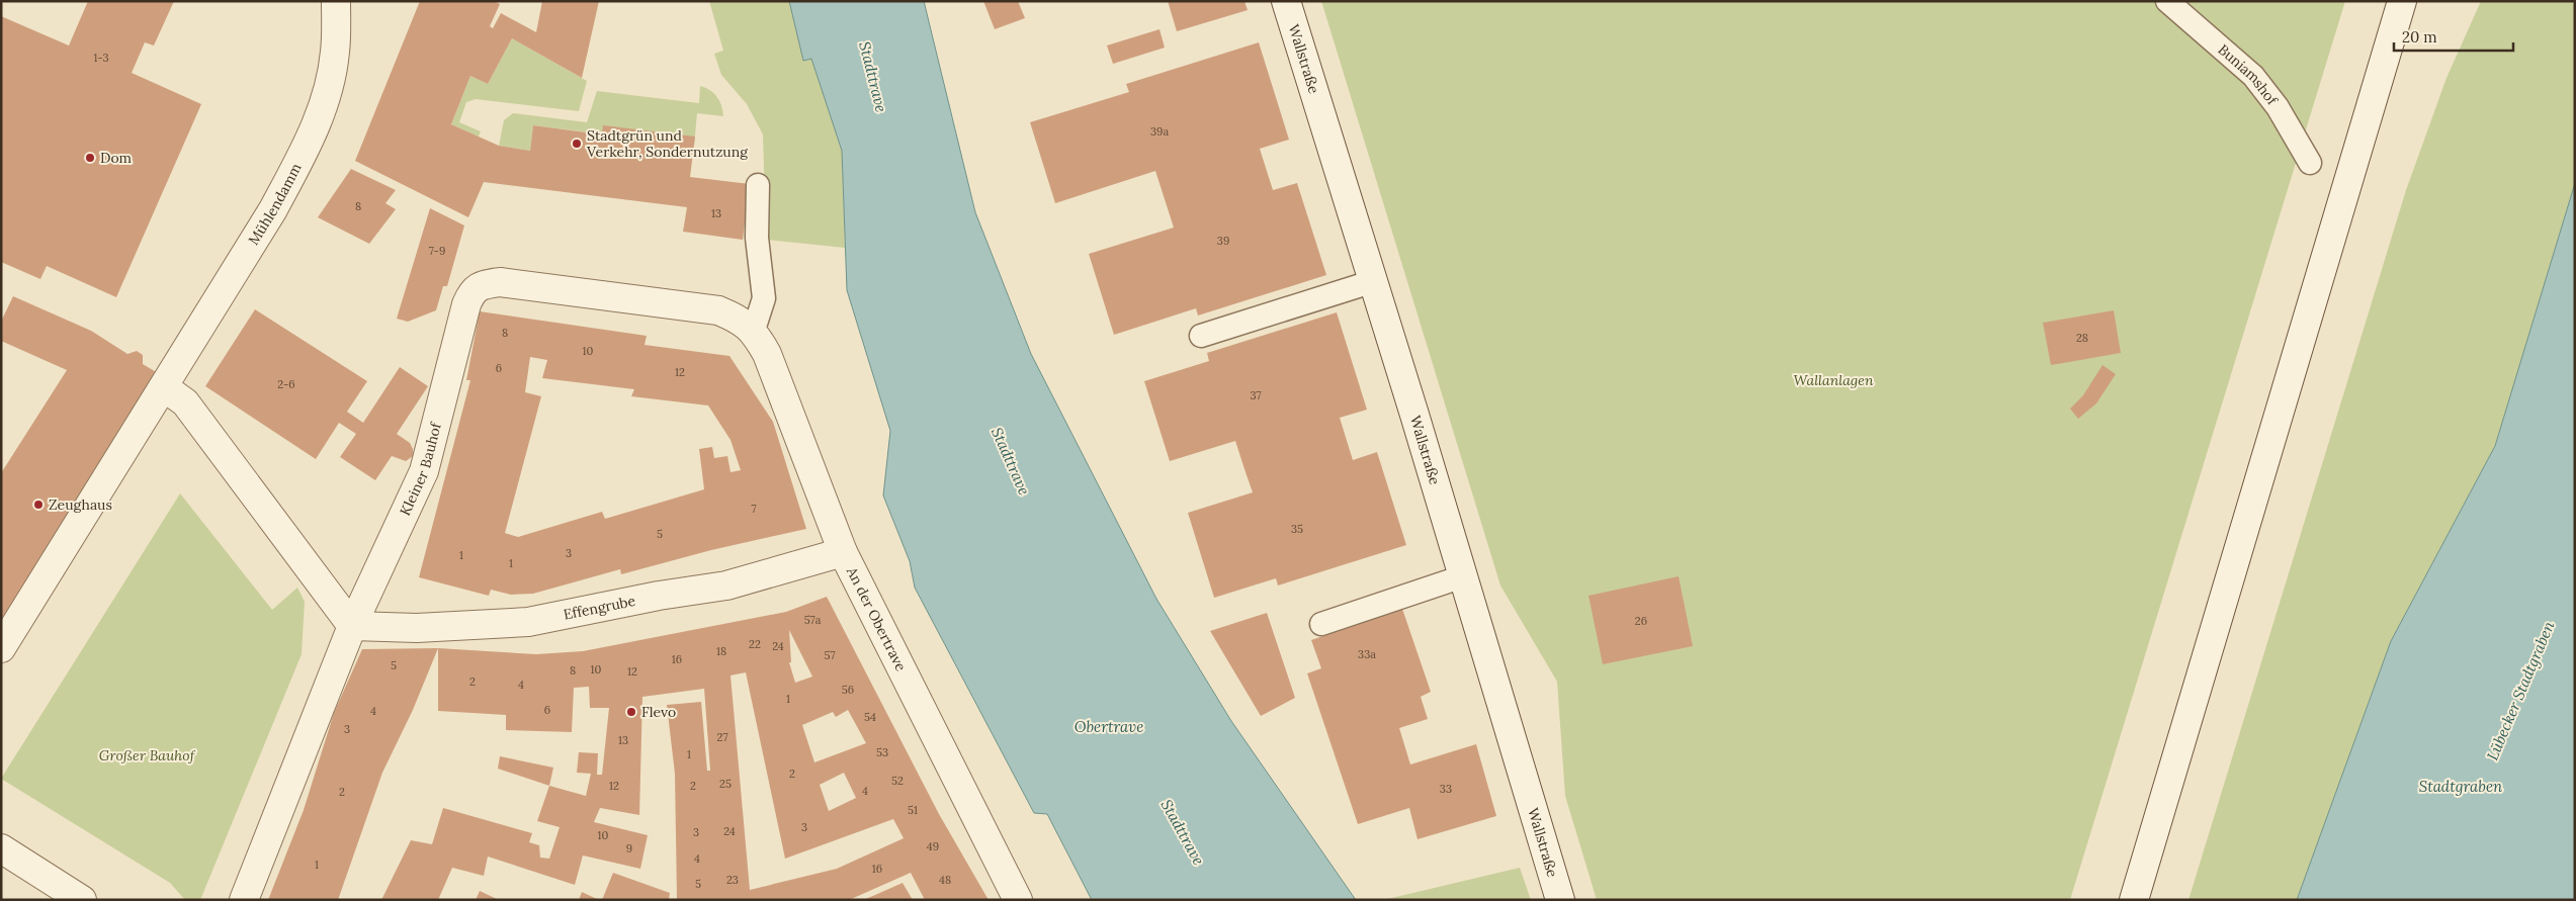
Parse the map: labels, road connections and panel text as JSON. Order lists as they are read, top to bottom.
{
  "streets": {
    "street": [
      "Wallstraße",
      "Mühlendamm",
      "Kleiner Bauhof",
      "Effengrube",
      "An der Obertrave"
    ],
    "lane": ["Buniamshof"]
  },
  "crossings": [
    ["Kleiner Bauhof", "Effengrube"],
    ["Kleiner Bauhof", "An der Obertrave"],
    ["Effengrube", "An der Obertrave"]
  ],
  "water": [
    "Stadttrave",
    "Lübecker Stadtgraben",
    "Obertrave",
    "Stadtgraben"
  ],
  "parks": ["Wallanlagen", "Großer Bauhof"],
  "places": [
    "Stadtgrün und Verkehr, Sondernutzung",
    "Dom",
    "Zeughaus",
    "Flevo"
  ],
  "house_numbers": [
    "1-3",
    "39a",
    "8",
    "13",
    "39",
    "7-9",
    "8",
    "28",
    "10",
    "6",
    "12",
    "2-6",
    "37",
    "7",
    "35",
    "5",
    "3",
    "1",
    "1",
    "57a",
    "26",
    "22",
    "24",
    "18",
    "33a",
    "57",
    "16",
    "5",
    "10",
    "8",
    "12",
    "2",
    "4",
    "56",
    "1",
    "6",
    "4",
    "54",
    "3",
    "27",
    "13",
    "53",
    "1",
    "2",
    "52",
    "25",
    "12",
    "2",
    "33",
    "4",
    "2",
    "51",
    "3",
    "24",
    "3",
    "10",
    "49",
    "9",
    "4",
    "1",
    "16",
    "23",
    "48",
    "5"
  ],
  "scale_bar": "20 m"
}
